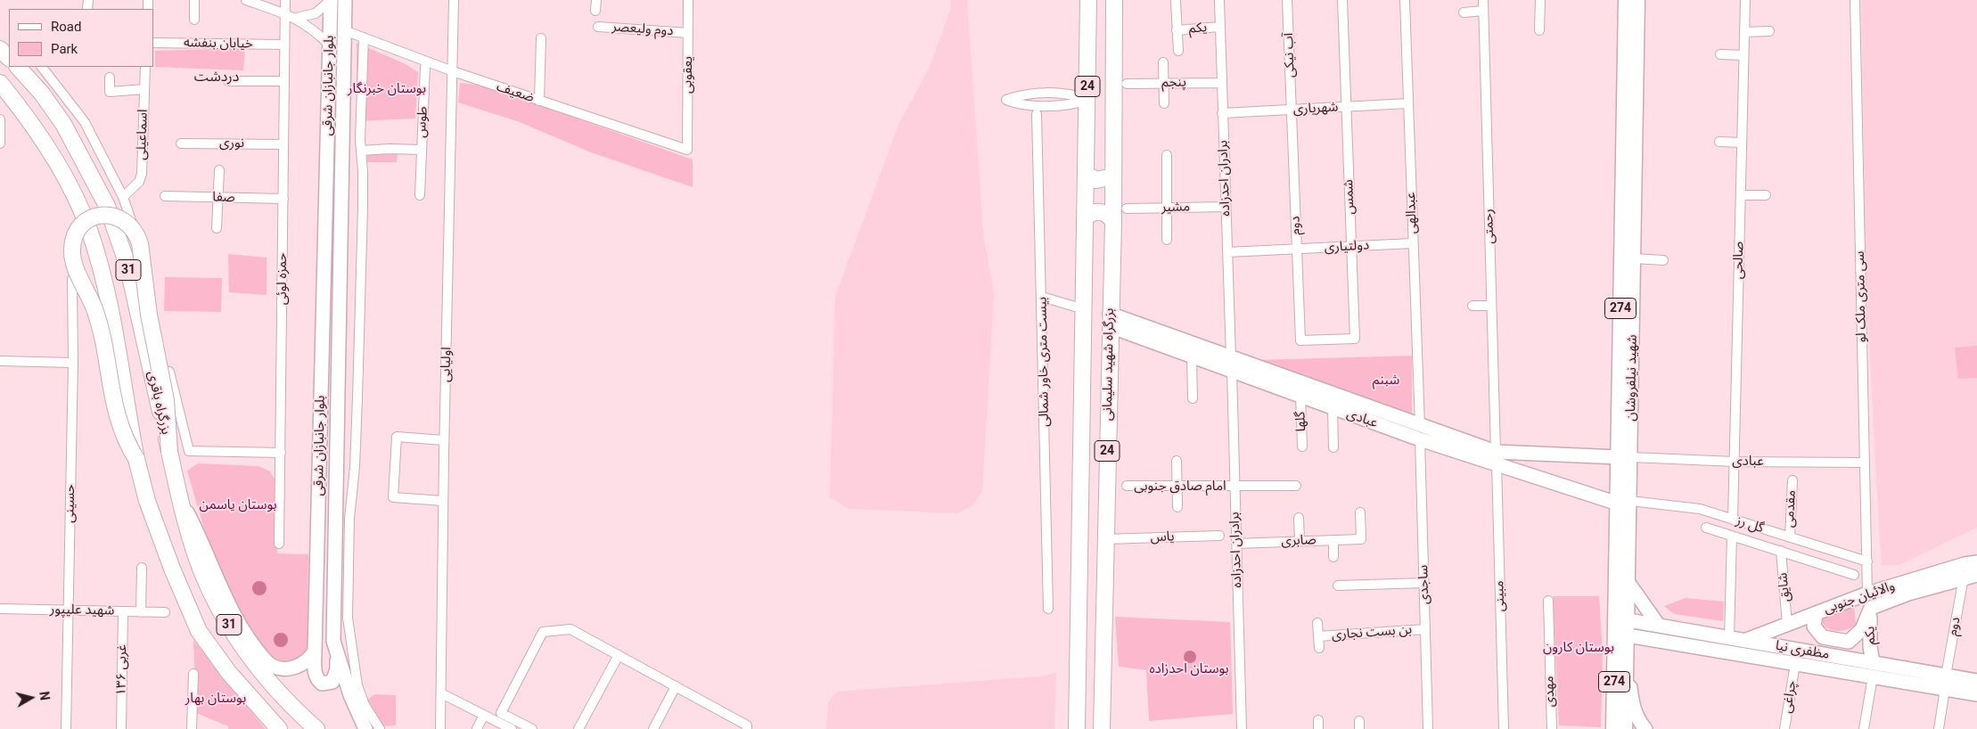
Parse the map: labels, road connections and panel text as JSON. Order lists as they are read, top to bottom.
{
  "streets": {
    "highway": [
      "24",
      "31",
      "بزرگراه شهید سلیمانی",
      "بزرگراه باقری"
    ],
    "main road": [
      "یکم",
      "بلوار جانبازان شرقی",
      "274",
      "شهید نیلفروشان",
      "عبادی",
      "والائیان جنوبی",
      "مظفری نیا"
    ],
    "street": [
      "دوم ولیعصر",
      "خیابان بنفشه",
      "آب نیکی",
      "یعقوبی",
      "پنجم",
      "ضعیف",
      "شهریاری",
      "طوس",
      "اسماعیلی",
      "نوری",
      "برادران احدزاده",
      "شمس",
      "صفا",
      "مشیر",
      "عبدالهی",
      "دوم",
      "رحمتی",
      "دولتیاری",
      "صالحی",
      "حمزه لوئی",
      "سی متری ملک لو",
      "بیست متری خاور شمالی",
      "اولیایی",
      "گلها",
      "امام صادق جنوبی",
      "حسینی",
      "مقدمی",
      "گل رز",
      "یاس",
      "صابری",
      "ساجدی",
      "شایق",
      "مبینی",
      "شهید علیپور",
      "بن بست نجاری",
      "۱۳۶ غربی",
      "مهدی",
      "چراغی"
    ]
  },
  "crossings": [
    ["یکم", "برادران احدزاده"],
    ["یکم", "والائیان جنوبی"],
    ["یکم", "مظفری نیا"],
    ["دوم ولیعصر", "یعقوبی"],
    ["خیابان بنفشه", "حمزه لوئی"],
    ["آب نیکی", "شهریاری"],
    ["آب نیکی", "دوم"],
    ["یعقوبی", "ضعیف"],
    ["پنجم", "برادران احدزاده"],
    ["بلوار جانبازان شرقی", "ضعیف"],
    ["ضعیف", "اولیایی"],
    ["شهریاری", "برادران احدزاده"],
    ["شهریاری", "شمس"],
    ["شهریاری", "عبدالهی"],
    ["شهریاری", "دوم"],
    ["نوری", "حمزه لوئی"],
    ["برادران احدزاده", "مشیر"],
    ["برادران احدزاده", "دولتیاری"],
    ["برادران احدزاده", "عبادی"],
    ["برادران احدزاده", "امام صادق جنوبی"],
    ["برادران احدزاده", "صابری"],
    ["شمس", "دوم"],
    ["شمس", "دولتیاری"],
    ["صفا", "حمزه لوئی"],
    ["عبدالهی", "دولتیاری"],
    ["عبدالهی", "عبادی"],
    ["دوم", "دولتیاری"],
    ["دوم", "والائیان جنوبی"],
    ["دوم", "مظفری نیا"],
    ["رحمتی", "عبادی"],
    ["رحمتی", "مبینی"],
    ["صالحی", "عبادی"],
    ["صالحی", "گل رز"],
    ["سی متری ملک لو", "عبادی"],
    ["سی متری ملک لو", "گل رز"],
    ["سی متری ملک لو", "والائیان جنوبی"],
    ["بزرگراه شهید سلیمانی", "عبادی"],
    ["بزرگراه شهید سلیمانی", "یاس"],
    ["شهید نیلفروشان", "عبادی"],
    ["شهید نیلفروشان", "گل رز"],
    ["شهید نیلفروشان", "مظفری نیا"],
    ["عبادی", "گلها"],
    ["عبادی", "گل رز"],
    ["عبادی", "ساجدی"],
    ["عبادی", "مبینی"],
    ["حسینی", "شهید علیپور"],
    ["مقدمی", "گل رز"],
    ["گل رز", "شایق"],
    ["ساجدی", "بن بست نجاری"],
    ["شایق", "والائیان جنوبی"],
    ["والائیان جنوبی", "مظفری نیا"],
    ["شهید علیپور", "۱۳۶ غربی"],
    ["مظفری نیا", "چراغی"]
  ],
  "districts": ["دردشت"],
  "parks": [
    "بوستان خبرنگار",
    "شبنم",
    "بوستان یاسمن",
    "بوستان کارون",
    "بوستان احدزاده",
    "بوستان بهار"
  ],
  "legend": ["Road", "Park"],
  "north": "right"
}
